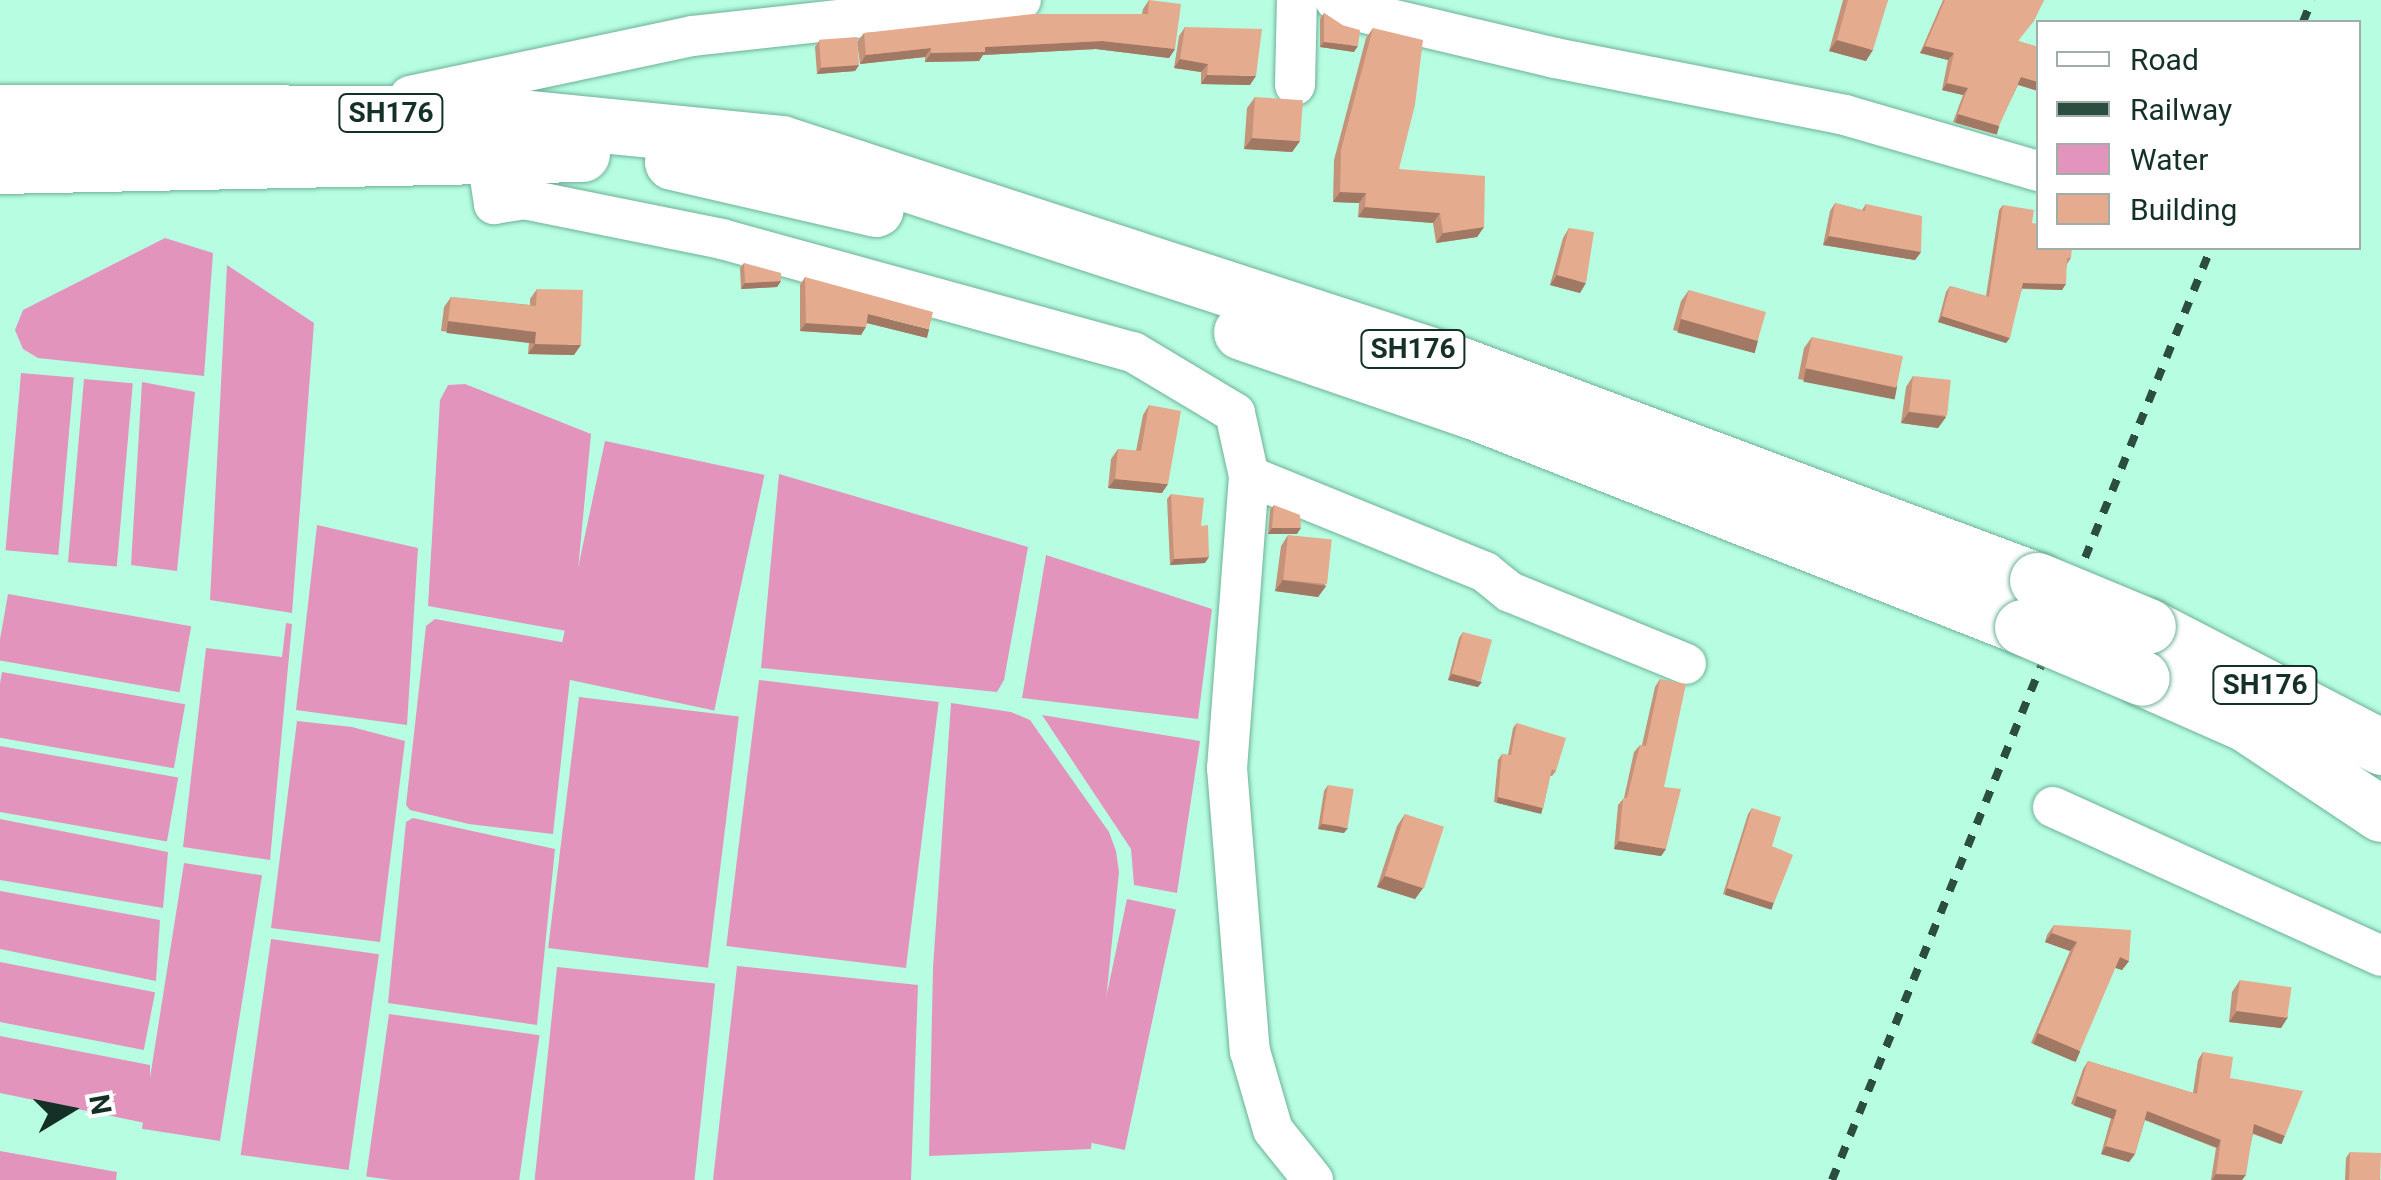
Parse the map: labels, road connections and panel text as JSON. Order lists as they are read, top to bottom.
{
  "streets": {
    "main road": ["SH176"]
  },
  "legend": [
    "Road",
    "Railway",
    "Water",
    "Building"
  ],
  "north": "right"
}
